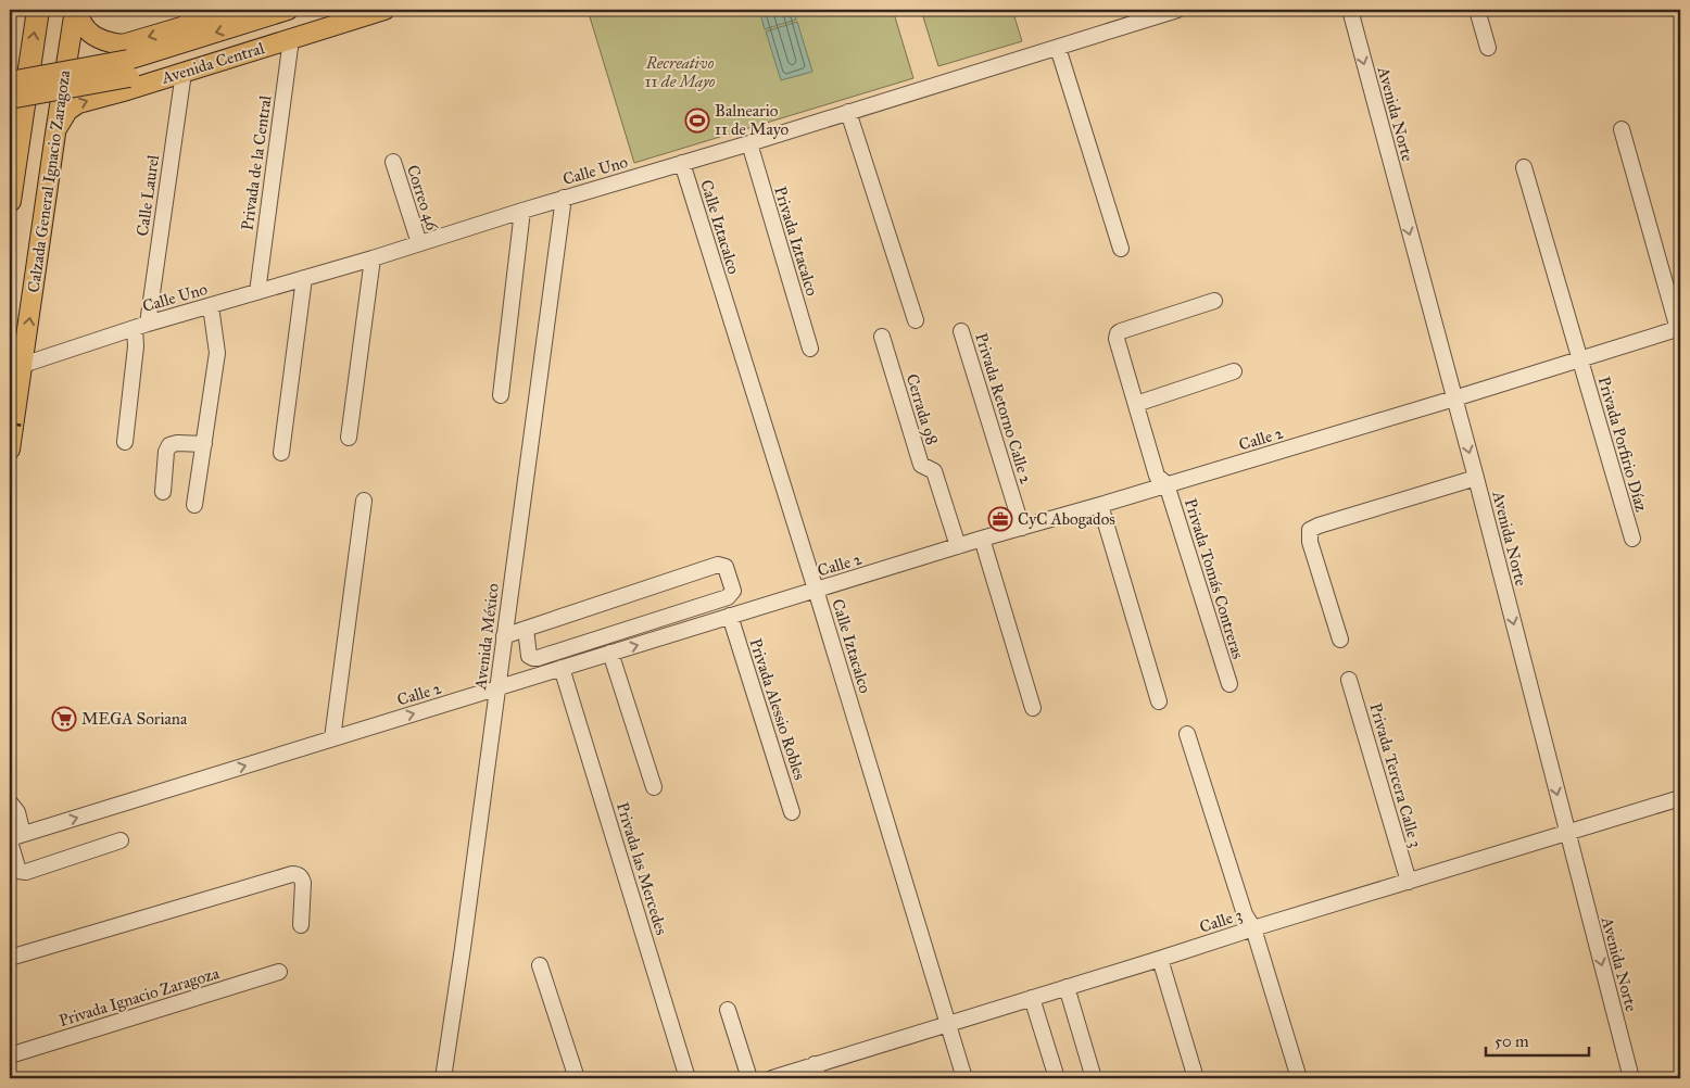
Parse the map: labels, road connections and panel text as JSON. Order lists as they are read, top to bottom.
{
  "streets": {
    "main road": ["Avenida Central", "Calzada General Ignacio Zaragoza"],
    "street": [
      "Avenida Norte",
      "Privada de la Central",
      "Calle Uno",
      "Calle Laurel",
      "Correo 46",
      "Calle Iztacalco",
      "Privada Iztacalco",
      "Privada Retorno Calle 2",
      "Cerrada 98",
      "Calle 2",
      "Privada Porfirio Díaz",
      "Privada Tomás Contreras",
      "Avenida México",
      "Privada Alessio Robles",
      "Privada Tercera Calle 3",
      "Privada las Mercedes",
      "Calle 3",
      "Privada Ignacio Zaragoza"
    ]
  },
  "crossings": [
    ["Avenida Central", "Privada de la Central"],
    ["Avenida Central", "Calzada General Ignacio Zaragoza"],
    ["Avenida Central", "Calle Laurel"],
    ["Avenida Norte", "Calle 2"],
    ["Avenida Norte", "Calle 3"],
    ["Privada de la Central", "Calle Uno"],
    ["Calle Uno", "Calzada General Ignacio Zaragoza"],
    ["Calle Uno", "Calle Laurel"],
    ["Calle Uno", "Correo 46"],
    ["Calle Uno", "Calle Iztacalco"],
    ["Calle Uno", "Privada Iztacalco"],
    ["Calle Uno", "Avenida México"],
    ["Calle Iztacalco", "Calle 2"],
    ["Calle Iztacalco", "Calle 3"],
    ["Privada Retorno Calle 2", "Calle 2"],
    ["Cerrada 98", "Calle 2"],
    ["Calle 2", "Privada Porfirio Díaz"],
    ["Calle 2", "Privada Tomás Contreras"],
    ["Calle 2", "Avenida México"],
    ["Calle 2", "Privada Alessio Robles"],
    ["Calle 2", "Privada las Mercedes"],
    ["Privada Tercera Calle 3", "Calle 3"]
  ],
  "one_way": ["Avenida Norte", "Calzada General Ignacio Zaragoza", "Calle 2"],
  "parks": ["Recreativo 11 de Mayo"],
  "places": {
    "sports": ["Balneario 11 de Mayo"],
    "office": ["CyC Abogados"],
    "supermarket": ["MEGA Soriana"]
  },
  "scale_bar": "50 m"
}
